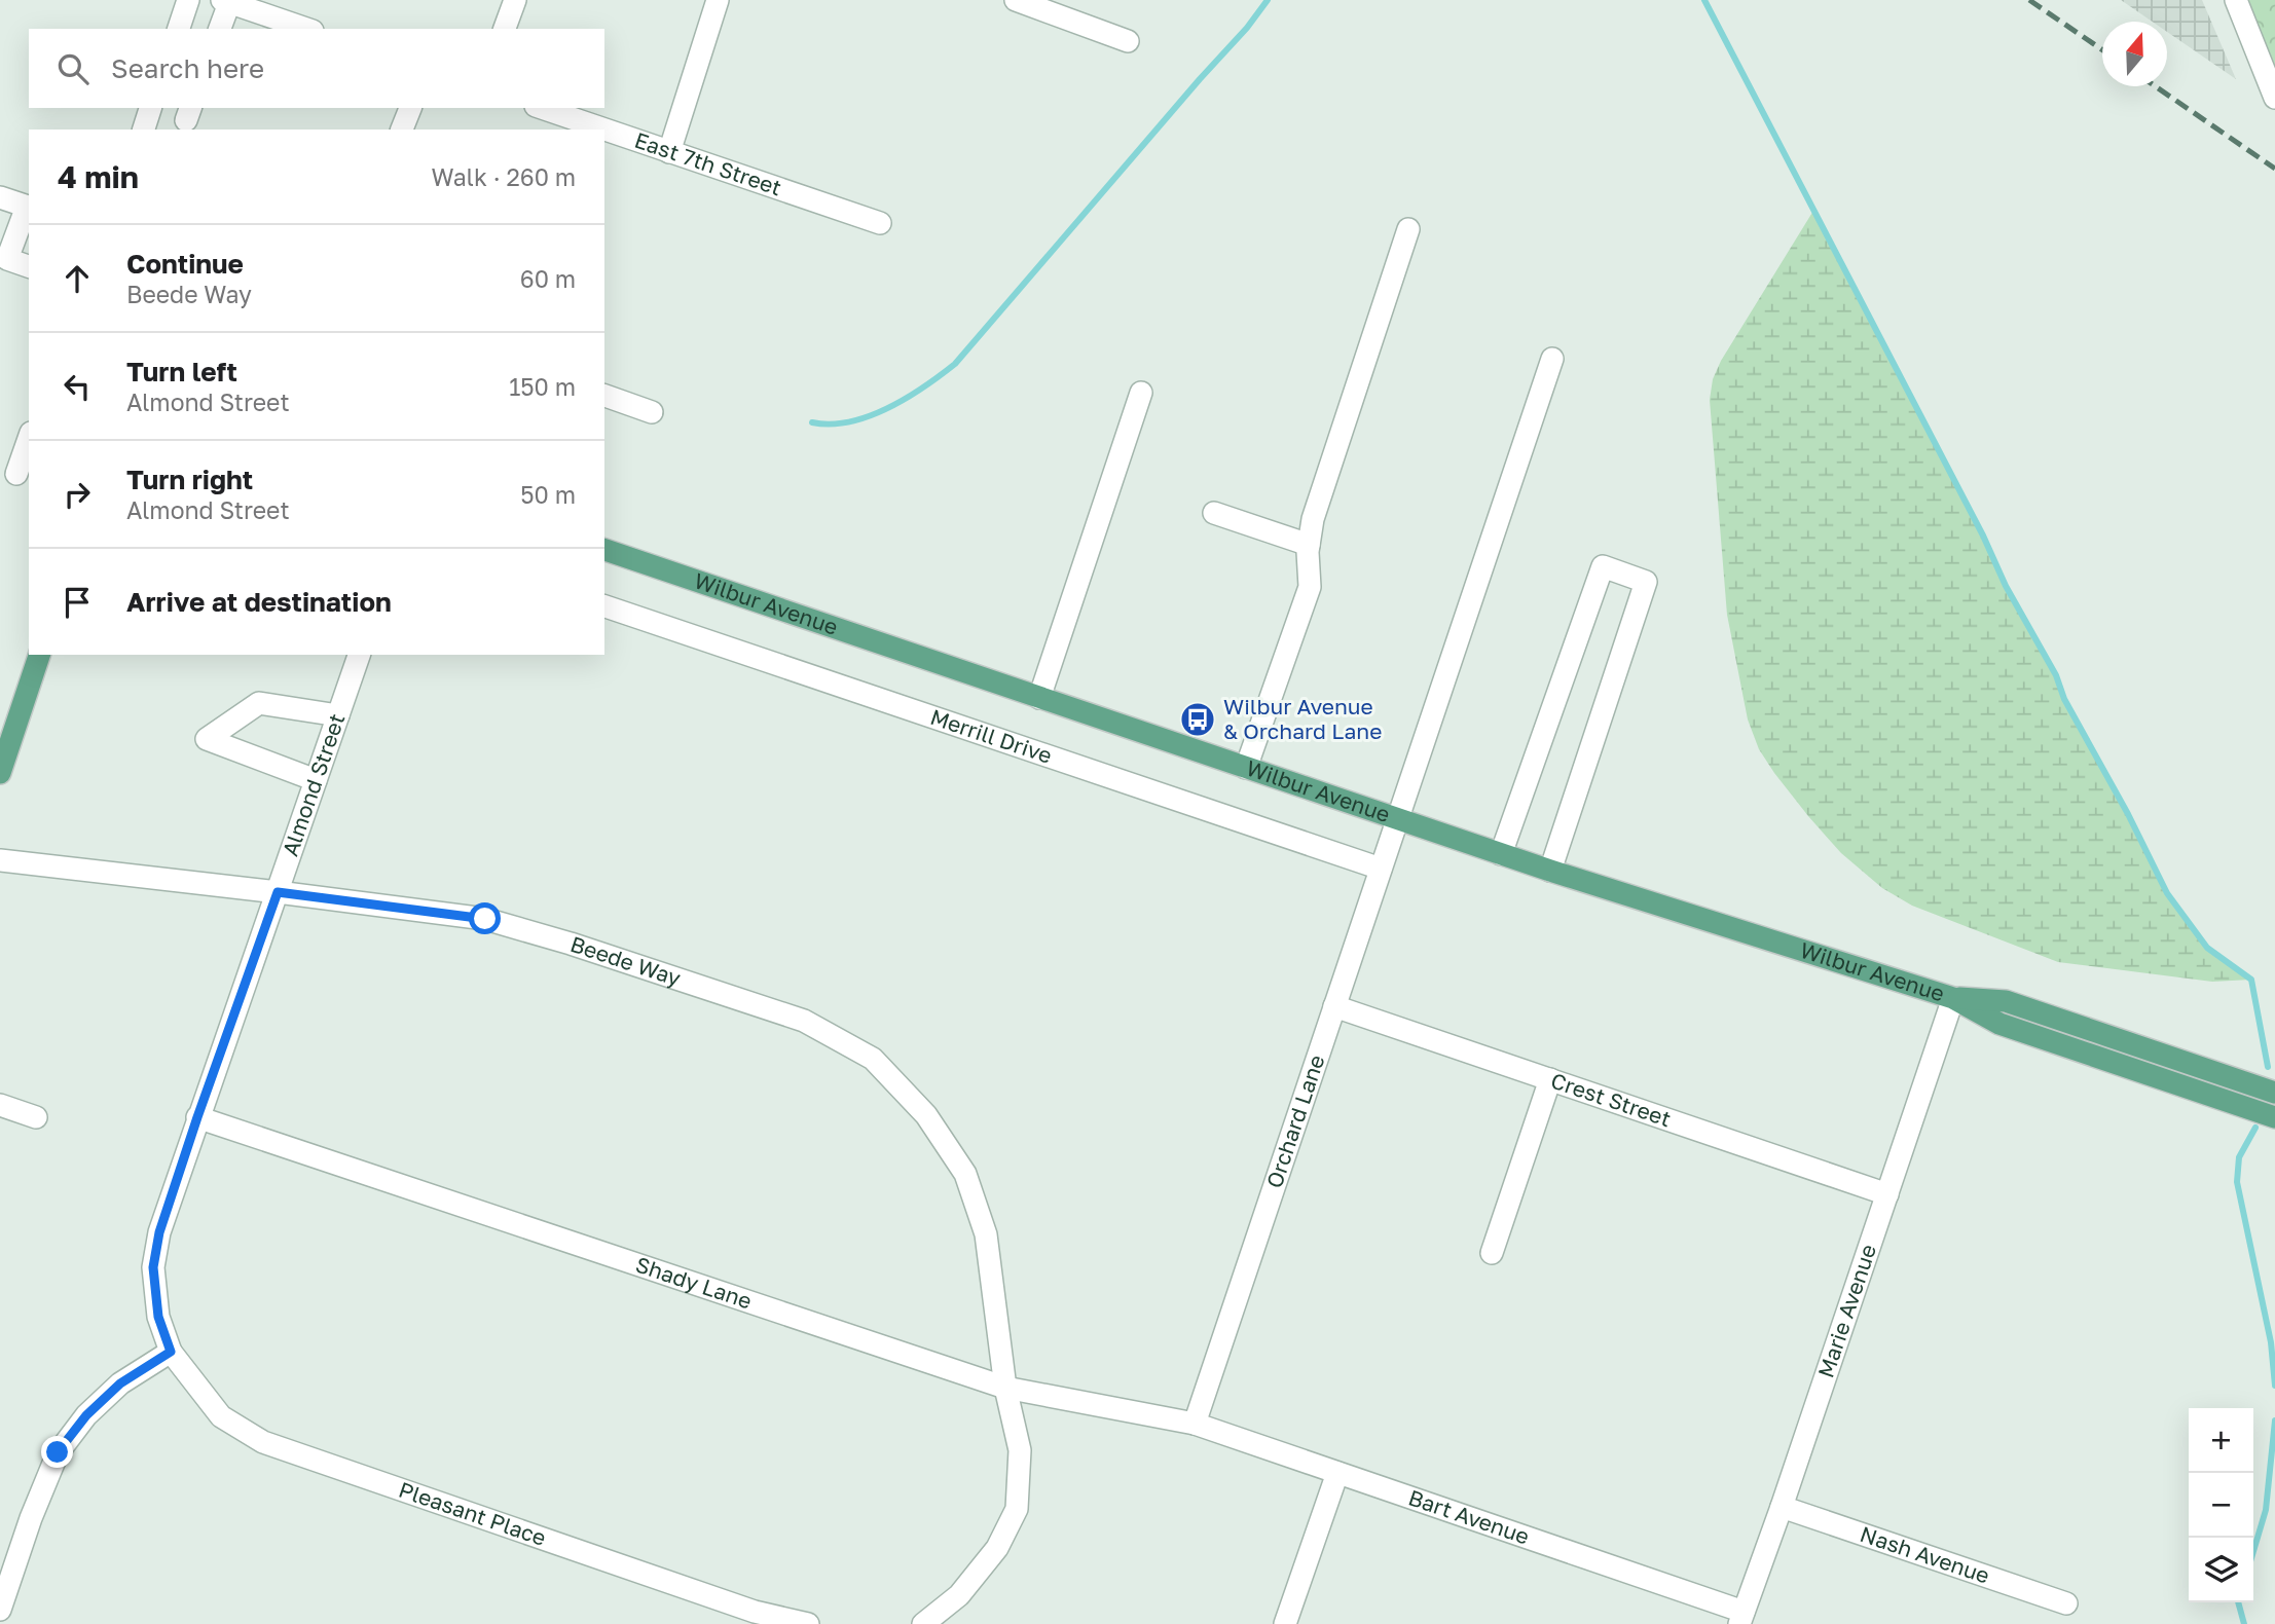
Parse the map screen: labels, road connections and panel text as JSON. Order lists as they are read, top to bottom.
{
  "streets": {
    "main road": ["Wilbur Avenue"],
    "street": [
      "East 7th Street",
      "Merrill Drive",
      "Almond Street",
      "Beede Way",
      "Crest Street",
      "Orchard Lane",
      "Shady Lane",
      "Marie Avenue",
      "Pleasant Place",
      "Bart Avenue",
      "Nash Avenue"
    ]
  },
  "crossings": [
    ["Wilbur Avenue", "Orchard Lane"],
    ["Wilbur Avenue", "Marie Avenue"],
    ["Merrill Drive", "Orchard Lane"],
    ["Almond Street", "Beede Way"],
    ["Almond Street", "Shady Lane"],
    ["Almond Street", "Pleasant Place"],
    ["Beede Way", "Shady Lane"],
    ["Crest Street", "Orchard Lane"],
    ["Crest Street", "Marie Avenue"],
    ["Orchard Lane", "Shady Lane"],
    ["Orchard Lane", "Bart Avenue"],
    ["Shady Lane", "Bart Avenue"],
    ["Marie Avenue", "Bart Avenue"],
    ["Marie Avenue", "Nash Avenue"]
  ],
  "places": {
    "bus stop": ["Wilbur Avenue & Orchard Lane"]
  },
  "north": "top",
  "page": {
    "search": "Search here",
    "heading": ["4 min", "Walk · 260 m"],
    "list": [
      ["Continue", "Beede Way", "60 m"],
      ["Turn left", "Almond Street", "150 m"],
      ["Turn right", "Almond Street", "50 m"],
      "Arrive at destination"
    ],
    "map_buttons": ["+", "−"]
  }
}
